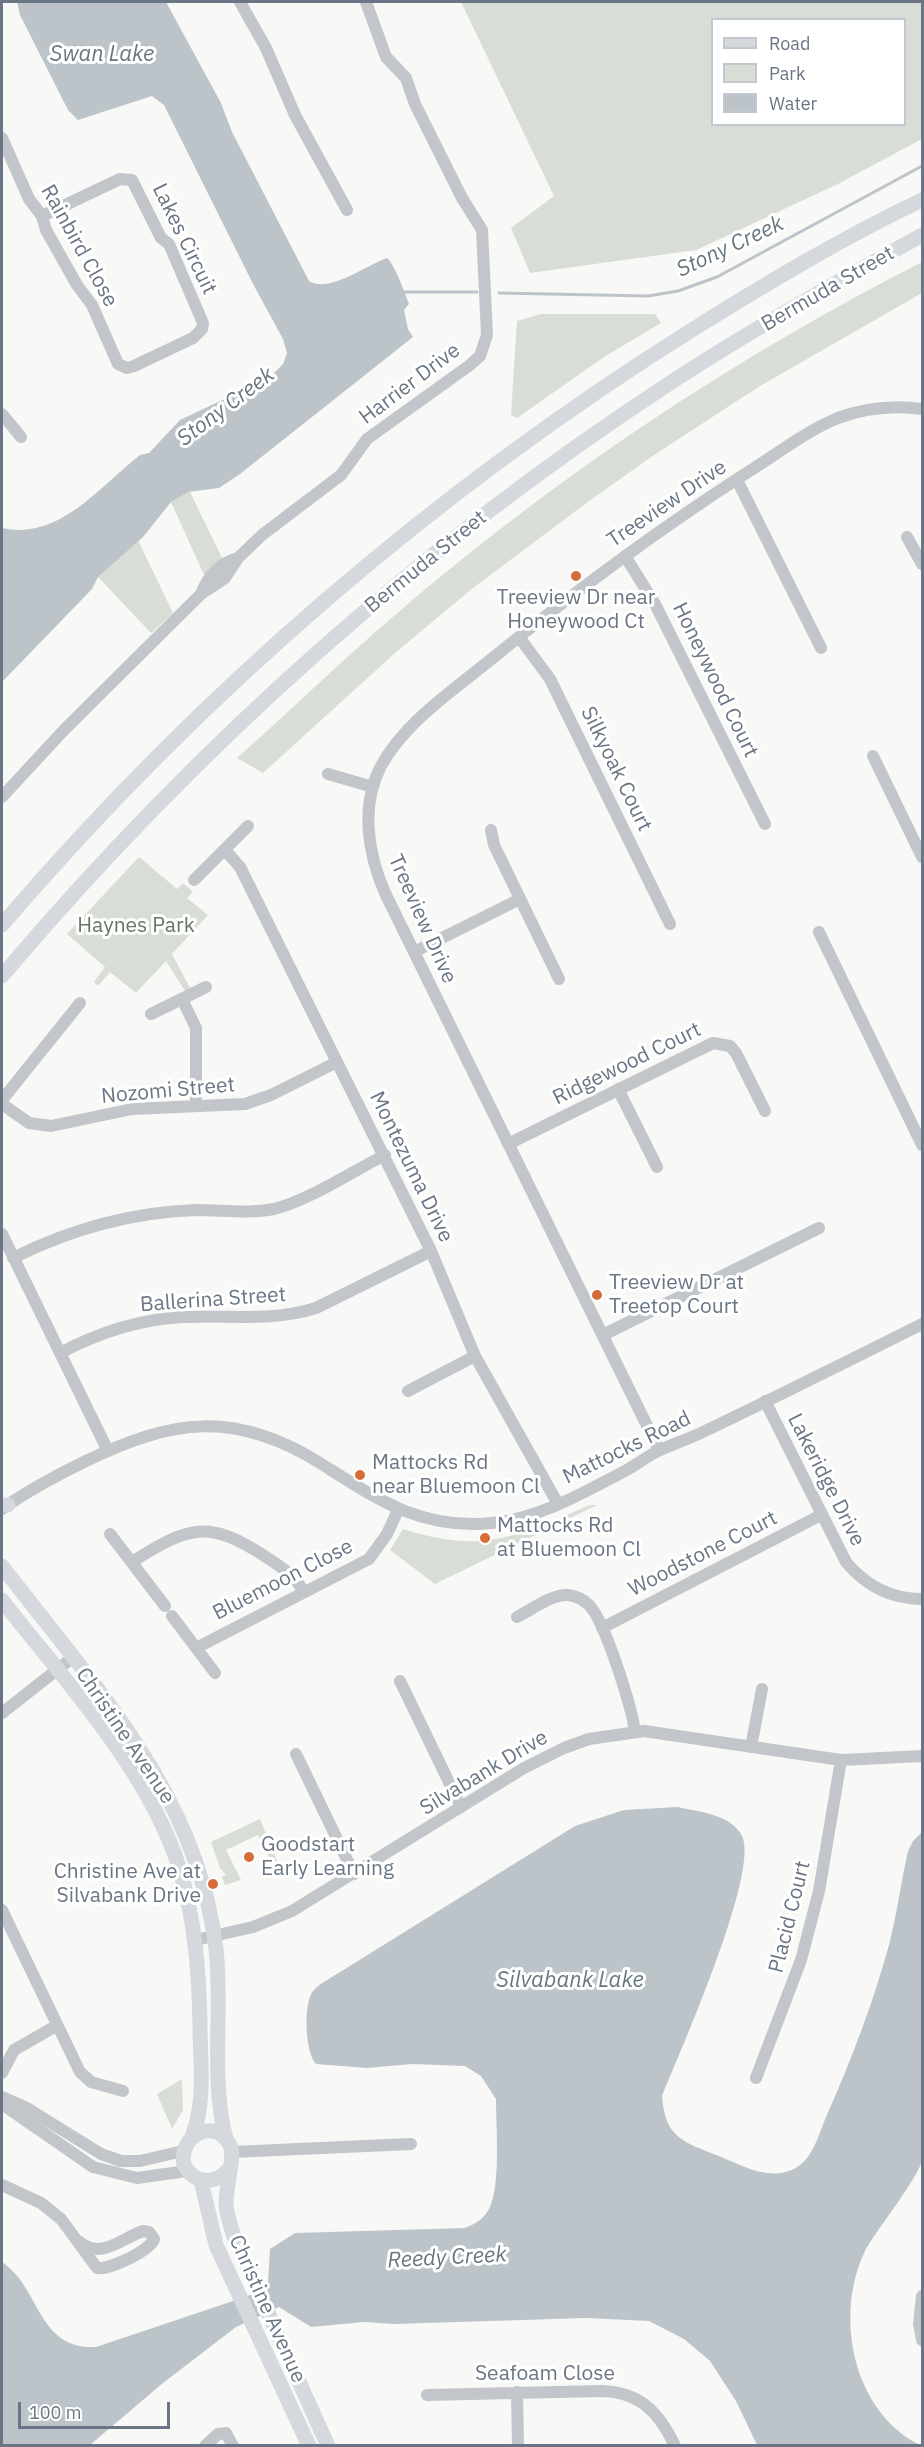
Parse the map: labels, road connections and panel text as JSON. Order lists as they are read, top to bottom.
{
  "streets": {
    "main road": ["Bermuda Street", "Christine Avenue"],
    "street": [
      "Lakes Circuit",
      "Rainbird Close",
      "Harrier Drive",
      "Treeview Drive",
      "Honeywood Court",
      "Silkyoak Court",
      "Ridgewood Court",
      "Nozomi Street",
      "Montezuma Drive",
      "Ballerina Street",
      "Mattocks Road",
      "Lakeridge Drive",
      "Woodstone Court",
      "Bluemoon Close",
      "Silvabank Drive",
      "Placid Court",
      "Seafoam Close"
    ]
  },
  "crossings": [
    ["Lakes Circuit", "Rainbird Close"],
    ["Treeview Drive", "Honeywood Court"],
    ["Treeview Drive", "Silkyoak Court"],
    ["Treeview Drive", "Ridgewood Court"],
    ["Treeview Drive", "Mattocks Road"],
    ["Nozomi Street", "Montezuma Drive"],
    ["Montezuma Drive", "Ballerina Street"],
    ["Montezuma Drive", "Mattocks Road"],
    ["Mattocks Road", "Lakeridge Drive"],
    ["Mattocks Road", "Bluemoon Close"],
    ["Lakeridge Drive", "Woodstone Court"],
    ["Christine Avenue", "Silvabank Drive"],
    ["Silvabank Drive", "Placid Court"]
  ],
  "water": [
    "Swan Lake",
    "Stony Creek",
    "Silvabank Lake",
    "Reedy Creek"
  ],
  "parks": ["Haynes Park"],
  "places": [
    "Treeview Dr near Honeywood Ct",
    "Treeview Dr at Treetop Court",
    "Mattocks Rd near Bluemoon Cl",
    "Mattocks Rd at Bluemoon Cl",
    "Goodstart Early Learning",
    "Christine Ave at Silvabank Drive"
  ],
  "legend": ["Road", "Park", "Water"],
  "scale_bar": "100 m"
}
